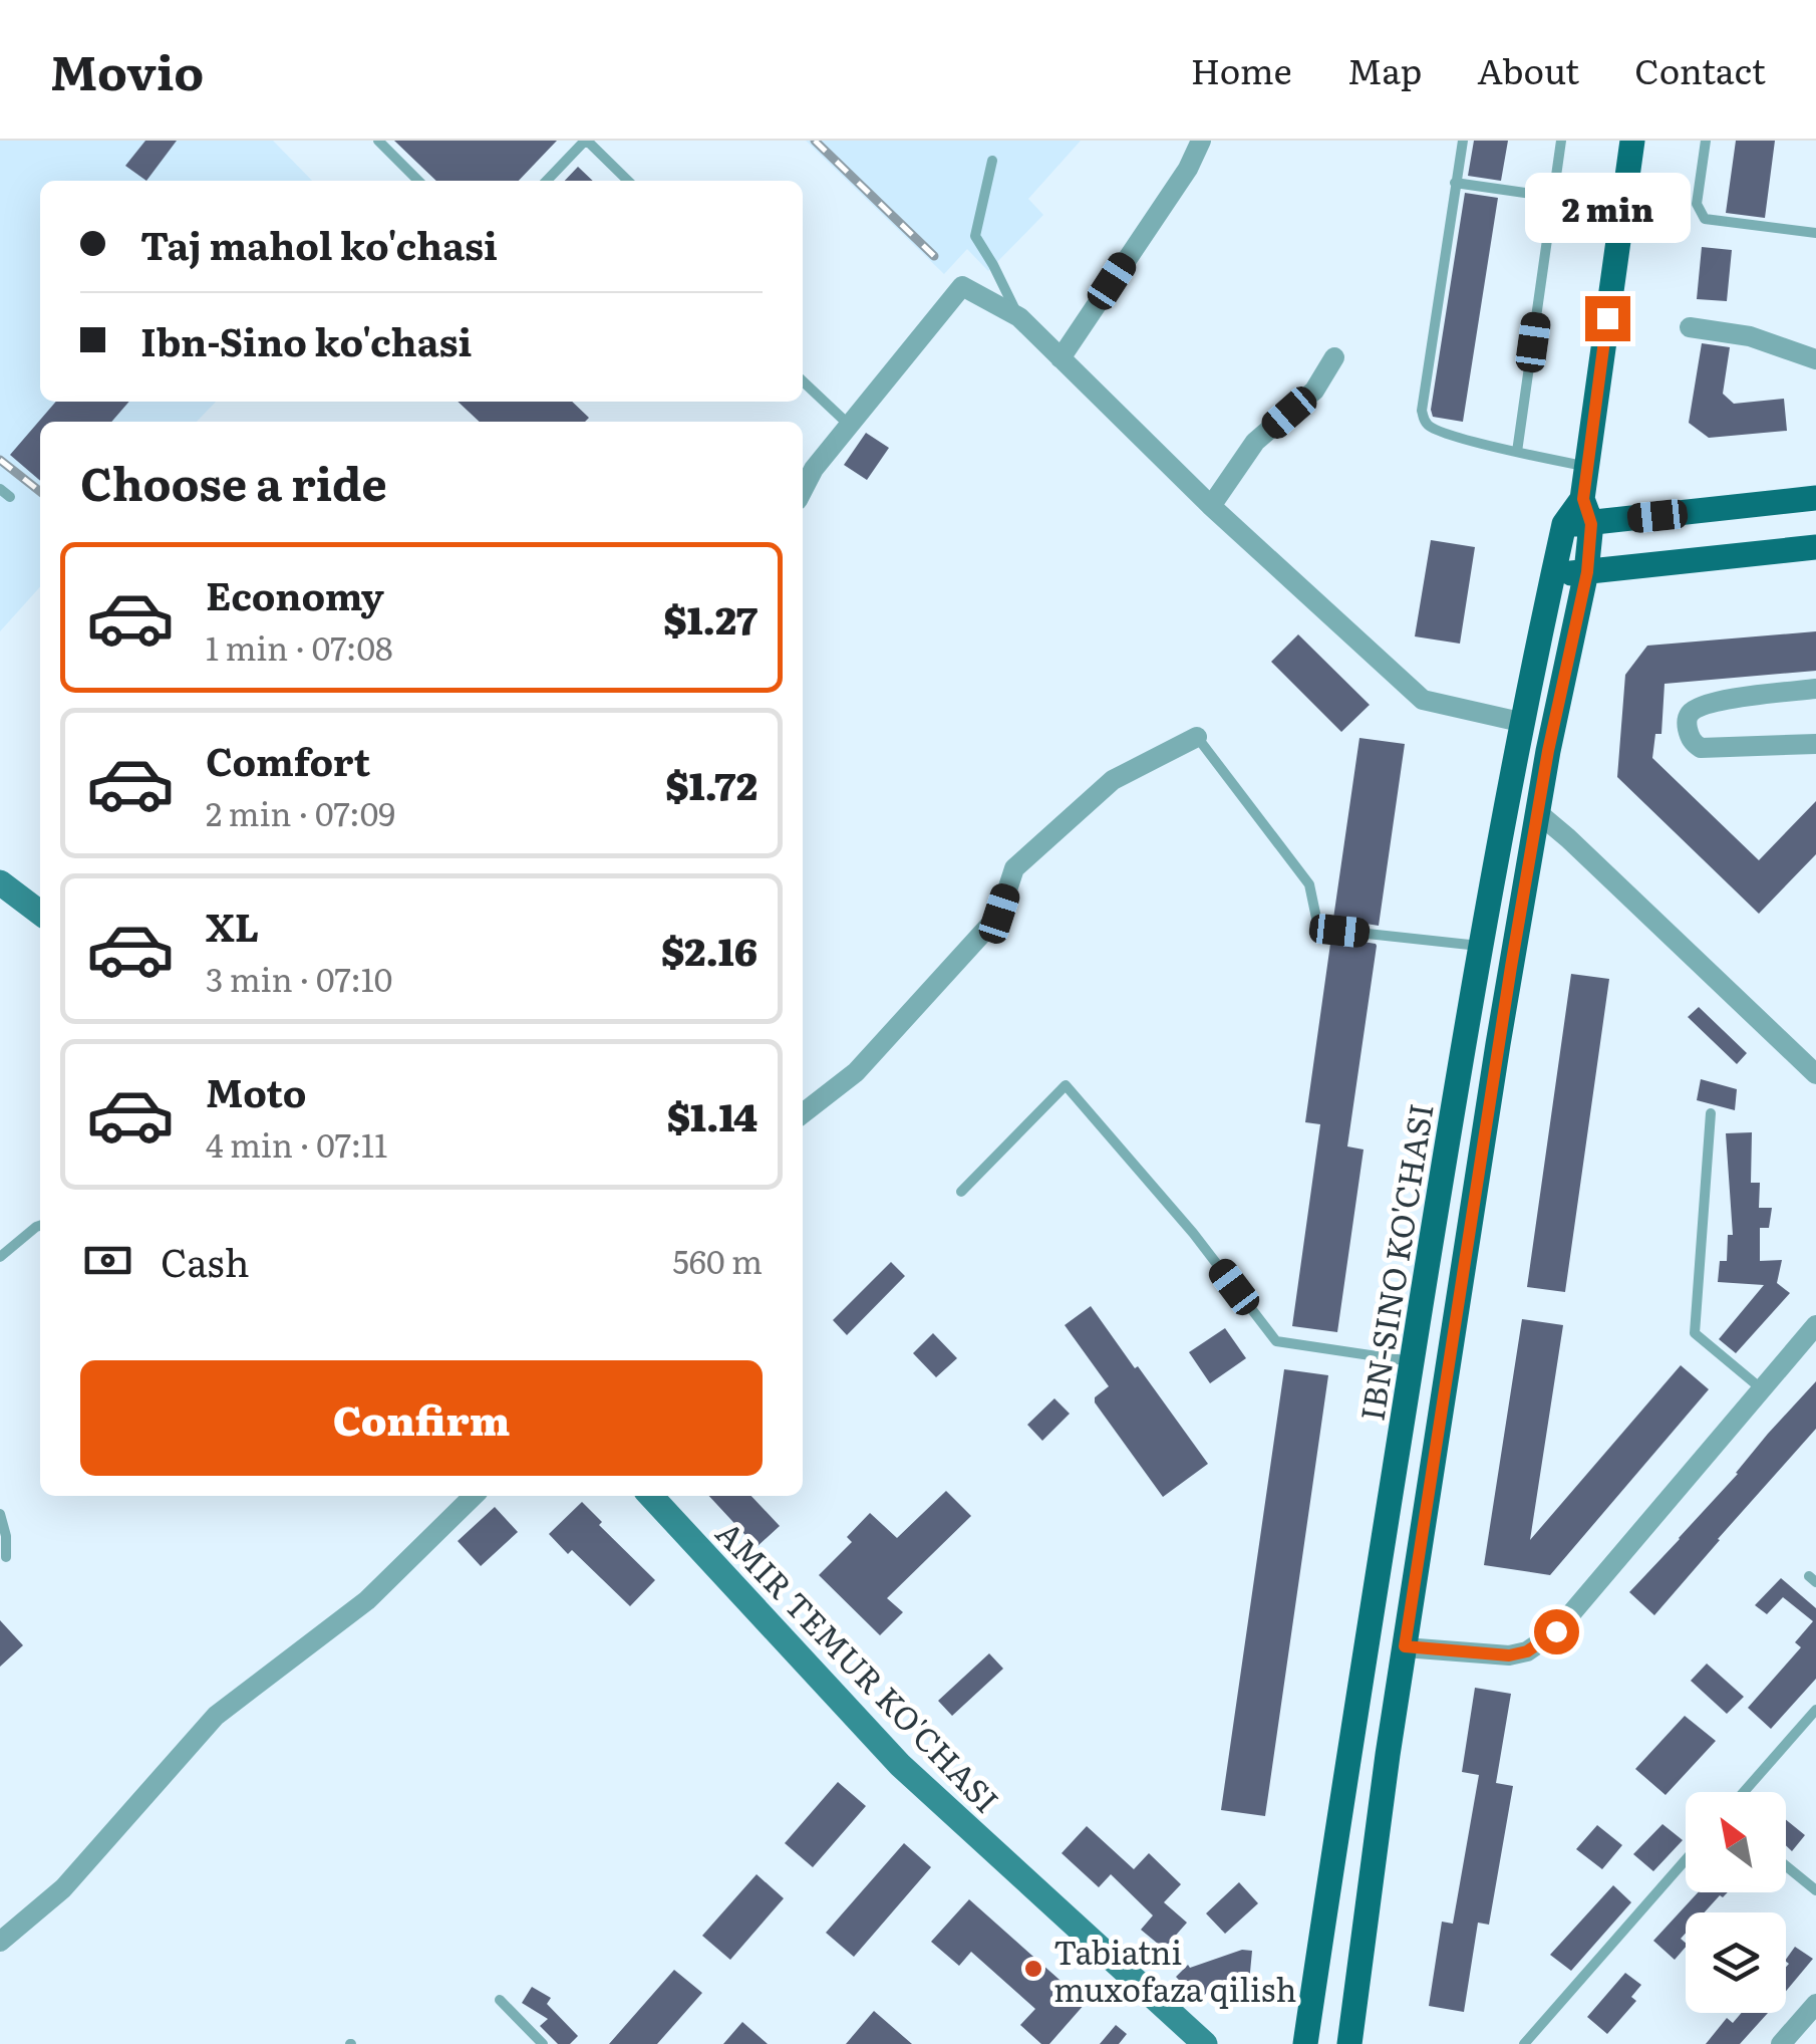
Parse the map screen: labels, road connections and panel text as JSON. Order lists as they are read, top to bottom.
{
  "streets": {
    "main road": ["IBN-SINO KO'CHASI", "AMIR TEMUR KO'CHASI"]
  },
  "places": ["Tabiatni muxofaza qilish"],
  "north": "top left",
  "page": {
    "header": "Movio",
    "nav": [
      "Home",
      "Map",
      "About",
      "Contact"
    ],
    "bubble": "2 min",
    "banner": ["Taj mahol ko'chasi", "Ibn-Sino ko'chasi"],
    "heading": "Choose a ride",
    "list": [
      {
        "name": "Economy",
        "note": "1 min · 07:08",
        "value": "$1.27"
      },
      {
        "name": "Comfort",
        "note": "2 min · 07:09",
        "value": "$1.72"
      },
      {
        "name": "XL",
        "note": "3 min · 07:10",
        "value": "$2.16"
      },
      {
        "name": "Moto",
        "note": "4 min · 07:11",
        "value": "$1.14"
      }
    ],
    "pay": ["Cash", "560 m"],
    "buttons": "Confirm"
  }
}
